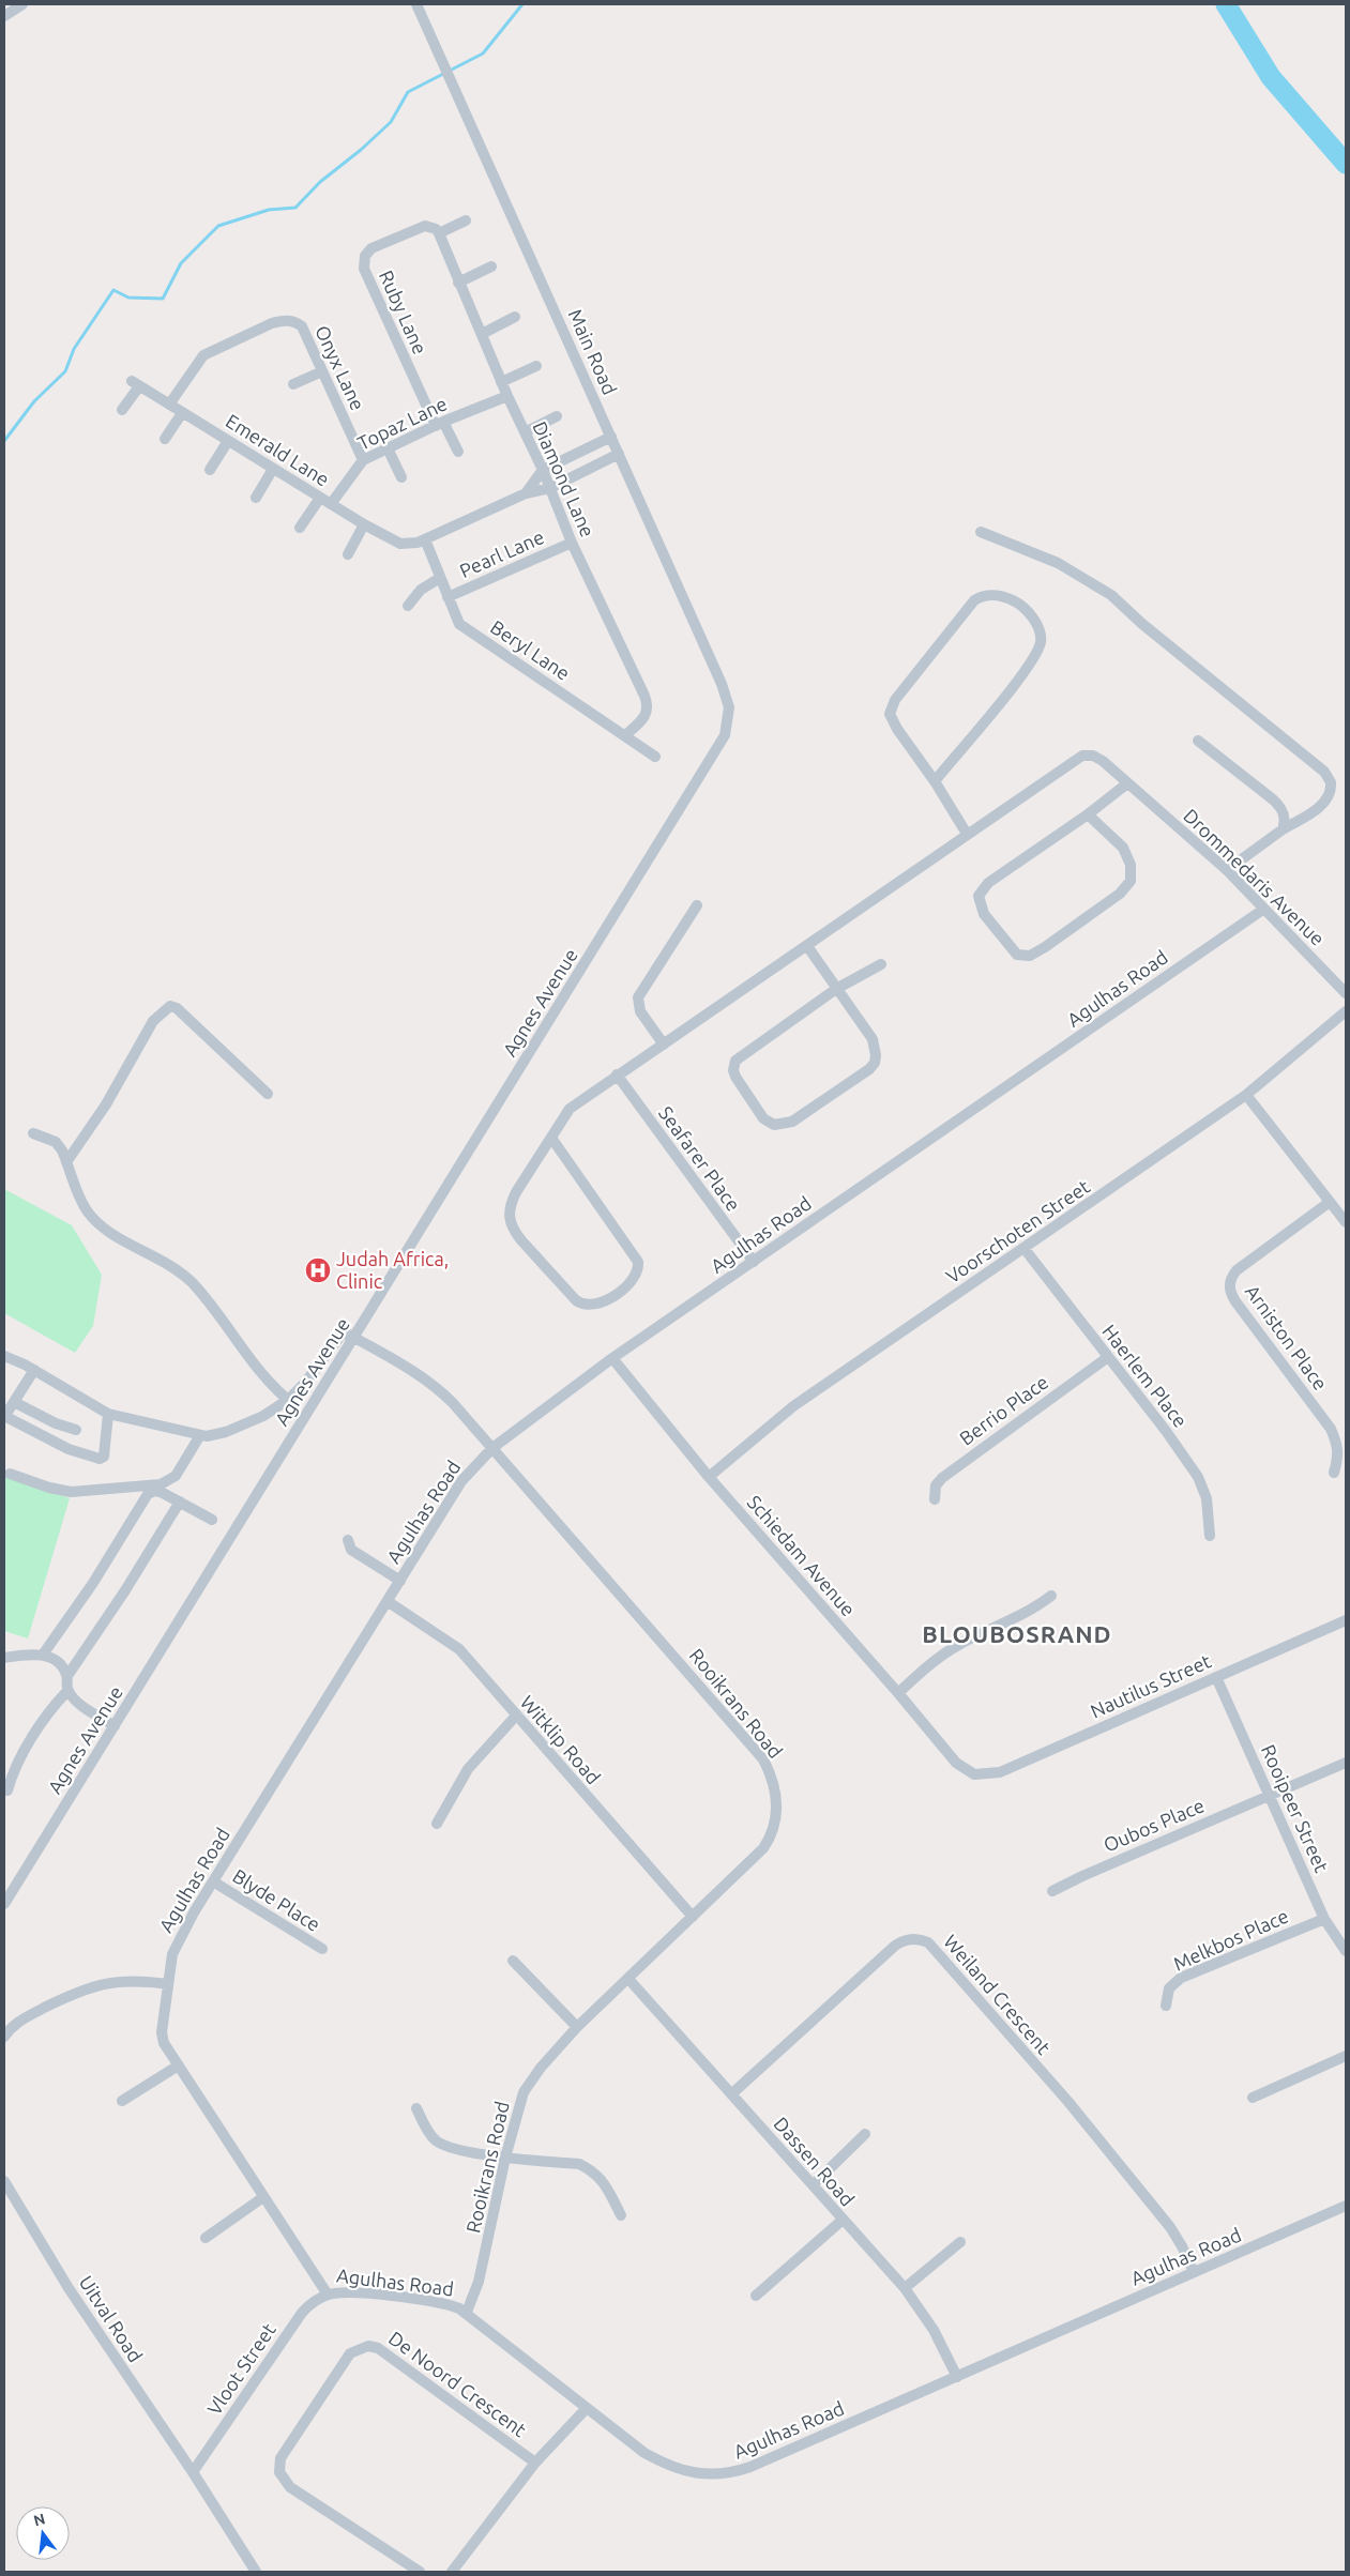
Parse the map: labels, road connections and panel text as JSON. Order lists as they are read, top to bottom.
{
  "streets": {
    "street": [
      "Ruby Lane",
      "Main Road",
      "Onyx Lane",
      "Topaz Lane",
      "Emerald Lane",
      "Diamond Lane",
      "Pearl Lane",
      "Beryl Lane",
      "Drommedaris Avenue",
      "Agulhas Road",
      "Agnes Avenue",
      "Seafarer Place",
      "Voorschoten Street",
      "Arniston Place",
      "Haerlem Place",
      "Berrio Place",
      "Schiedam Avenue",
      "Nautilus Street",
      "Rooikrans Road",
      "Witklip Road",
      "Rooipeer Street",
      "Oubos Place",
      "Blyde Place",
      "Melkbos Place",
      "Weiland Crescent",
      "Dassen Road",
      "Uitval Road",
      "Vloot Street",
      "De Noord Crescent"
    ]
  },
  "crossings": [
    ["Ruby Lane", "Topaz Lane"],
    ["Ruby Lane", "Diamond Lane"],
    ["Main Road", "Agnes Avenue"],
    ["Onyx Lane", "Topaz Lane"],
    ["Onyx Lane", "Emerald Lane"],
    ["Topaz Lane", "Emerald Lane"],
    ["Topaz Lane", "Diamond Lane"],
    ["Emerald Lane", "Beryl Lane"],
    ["Diamond Lane", "Pearl Lane"],
    ["Diamond Lane", "Beryl Lane"],
    ["Pearl Lane", "Beryl Lane"],
    ["Drommedaris Avenue", "Agulhas Road"],
    ["Drommedaris Avenue", "Seafarer Place"],
    ["Agulhas Road", "Seafarer Place"],
    ["Agulhas Road", "Schiedam Avenue"],
    ["Agulhas Road", "Rooikrans Road"],
    ["Agulhas Road", "Witklip Road"],
    ["Agulhas Road", "Blyde Place"],
    ["Agulhas Road", "Weiland Crescent"],
    ["Agulhas Road", "Dassen Road"],
    ["Agulhas Road", "Vloot Street"],
    ["Agulhas Road", "De Noord Crescent"],
    ["Agnes Avenue", "Rooikrans Road"],
    ["Voorschoten Street", "Haerlem Place"],
    ["Voorschoten Street", "Schiedam Avenue"],
    ["Haerlem Place", "Berrio Place"],
    ["Schiedam Avenue", "Nautilus Street"],
    ["Nautilus Street", "Rooipeer Street"],
    ["Rooikrans Road", "Witklip Road"],
    ["Rooikrans Road", "Dassen Road"],
    ["Rooipeer Street", "Oubos Place"],
    ["Rooipeer Street", "Melkbos Place"],
    ["Weiland Crescent", "Dassen Road"],
    ["Uitval Road", "Vloot Street"]
  ],
  "districts": ["BLOUBOSRAND"],
  "places": {
    "hospital": ["Judah Africa, Clinic"]
  },
  "north": "top"
}
